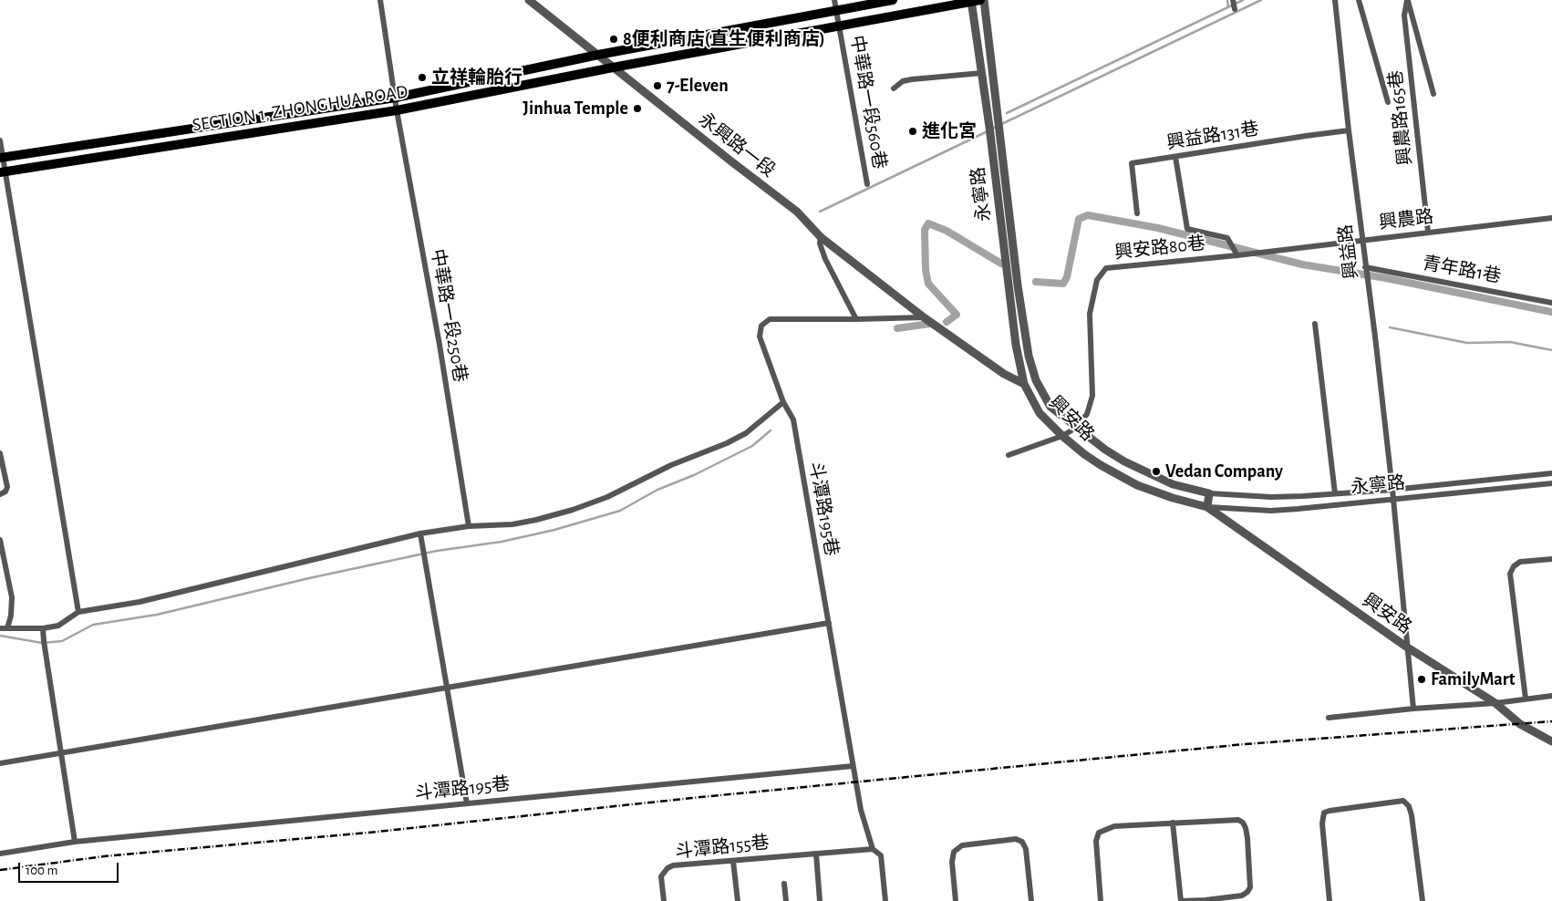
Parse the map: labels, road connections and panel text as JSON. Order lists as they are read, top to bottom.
{
  "streets": {
    "main road": ["SECTION 1, ZHONGHUA ROAD"],
    "street": [
      "中華路一段560巷",
      "興農路165巷",
      "興益路131巷",
      "永興路一段",
      "永寧路",
      "興農路",
      "興安路80巷",
      "興益路",
      "青年路1巷",
      "中華路一段250巷",
      "興安路",
      "斗潭路195巷",
      "斗潭路155巷"
    ]
  },
  "crossings": [
    ["中華路一段560巷", "SECTION 1, ZHONGHUA ROAD"],
    ["SECTION 1, ZHONGHUA ROAD", "永興路一段"],
    ["SECTION 1, ZHONGHUA ROAD", "永寧路"],
    ["SECTION 1, ZHONGHUA ROAD", "中華路一段250巷"],
    ["興農路165巷", "興農路"],
    ["興益路131巷", "興益路"],
    ["永寧路", "興益路"],
    ["永寧路", "興安路"],
    ["興農路", "興安路80巷"],
    ["興農路", "興益路"],
    ["興安路80巷", "興安路"],
    ["興益路", "青年路1巷"],
    ["興益路", "興安路"],
    ["斗潭路195巷", "斗潭路155巷"]
  ],
  "places": [
    "8便利商店(直生便利商店)",
    "立祥輪胎行",
    "7-Eleven",
    "Jinhua Temple",
    "進化宮",
    "Vedan Company",
    "FamilyMart"
  ],
  "scale_bar": "100 m"
}
